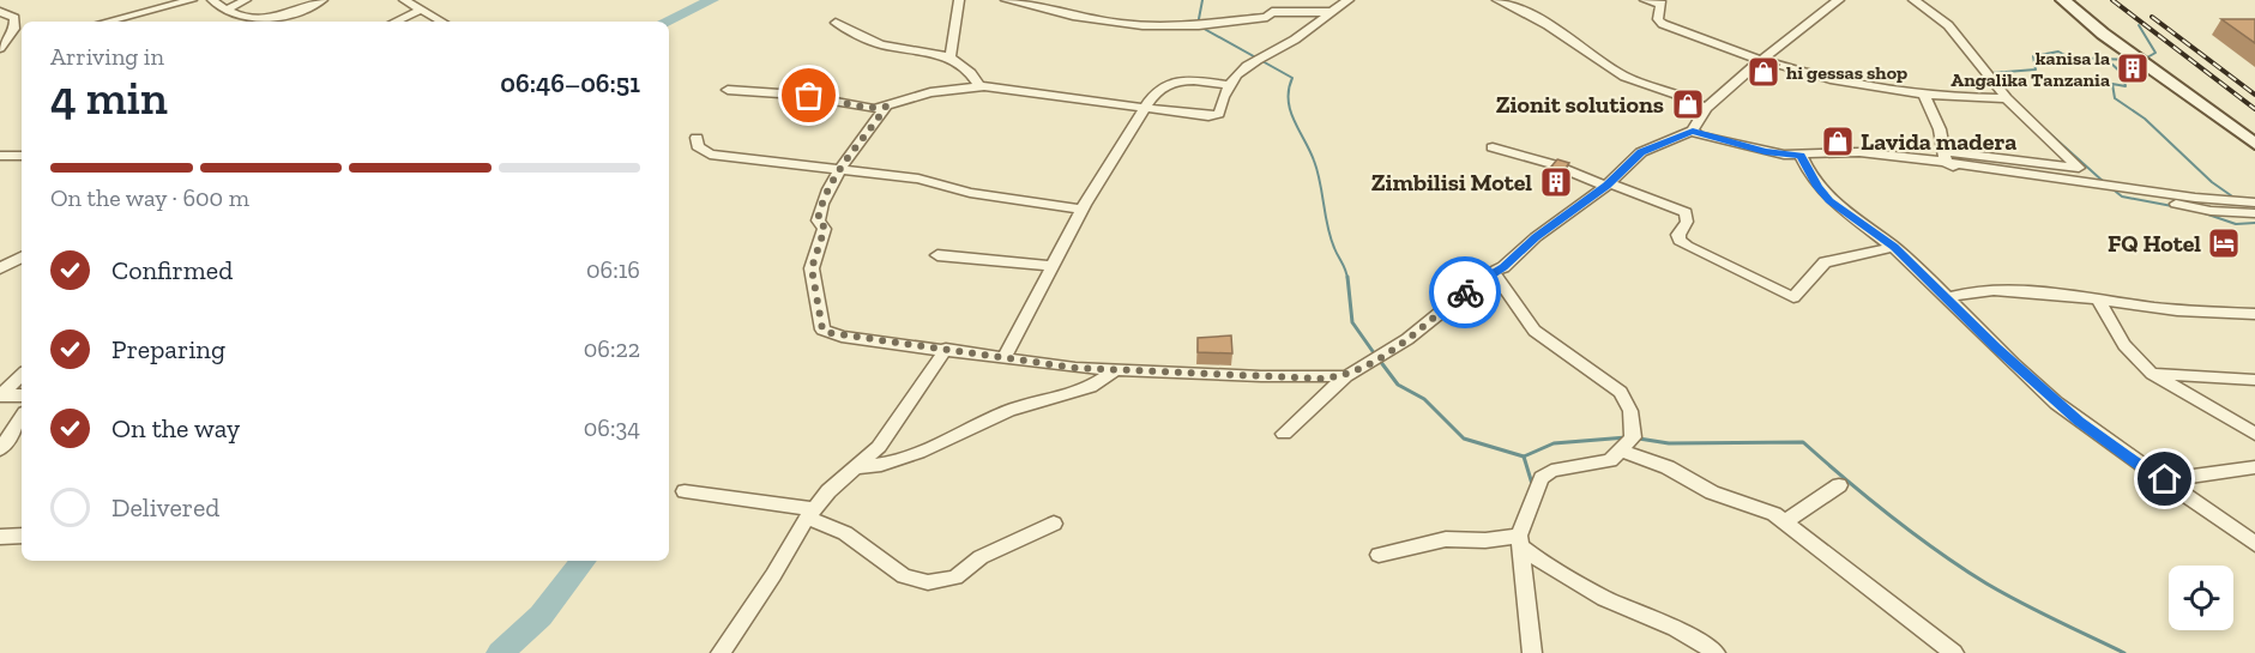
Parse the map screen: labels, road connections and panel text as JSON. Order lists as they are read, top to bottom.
{
  "places": {
    "building": ["kanisa la Angalika Tanzania", "Zimbilisi Motel"],
    "shop": ["hi gessas shop", "Zionit solutions", "Lavida madera"],
    "hotel": ["FQ Hotel"]
  },
  "page": {
    "heading": ["4 min", "Arriving in", "06:46–06:51"],
    "bar": "On the way · 600 m",
    "list": [
      ["Confirmed", "06:16"],
      ["Preparing", "06:22"],
      ["On the way", "06:34"],
      "Delivered"
    ]
  }
}
